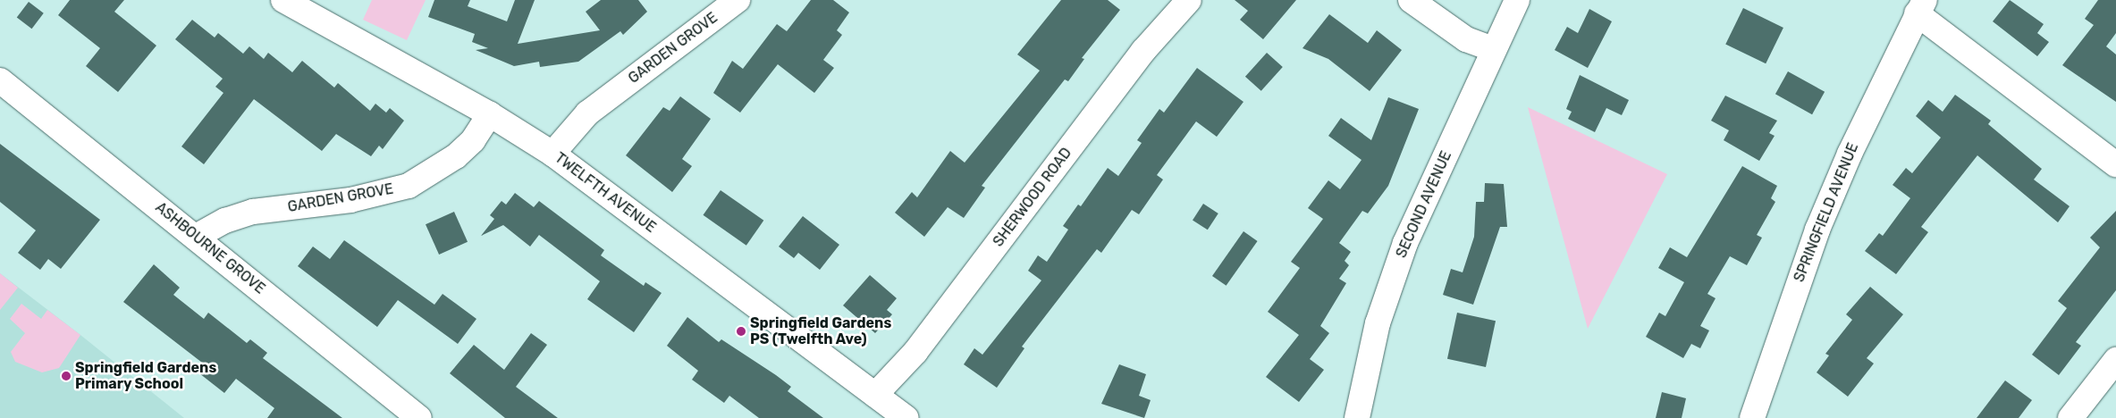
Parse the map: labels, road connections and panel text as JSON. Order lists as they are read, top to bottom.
{
  "streets": {
    "street": [
      "GARDEN GROVE",
      "TWELFTH AVENUE",
      "SHERWOOD ROAD",
      "SECOND AVENUE",
      "SPRINGFIELD AVENUE",
      "ASHBOURNE GROVE"
    ]
  },
  "crossings": [
    ["GARDEN GROVE", "TWELFTH AVENUE"],
    ["GARDEN GROVE", "ASHBOURNE GROVE"],
    ["TWELFTH AVENUE", "SHERWOOD ROAD"]
  ],
  "places": ["Springfield Gardens PS (Twelfth Ave)", "Springfield Gardens Primary School"]
}
